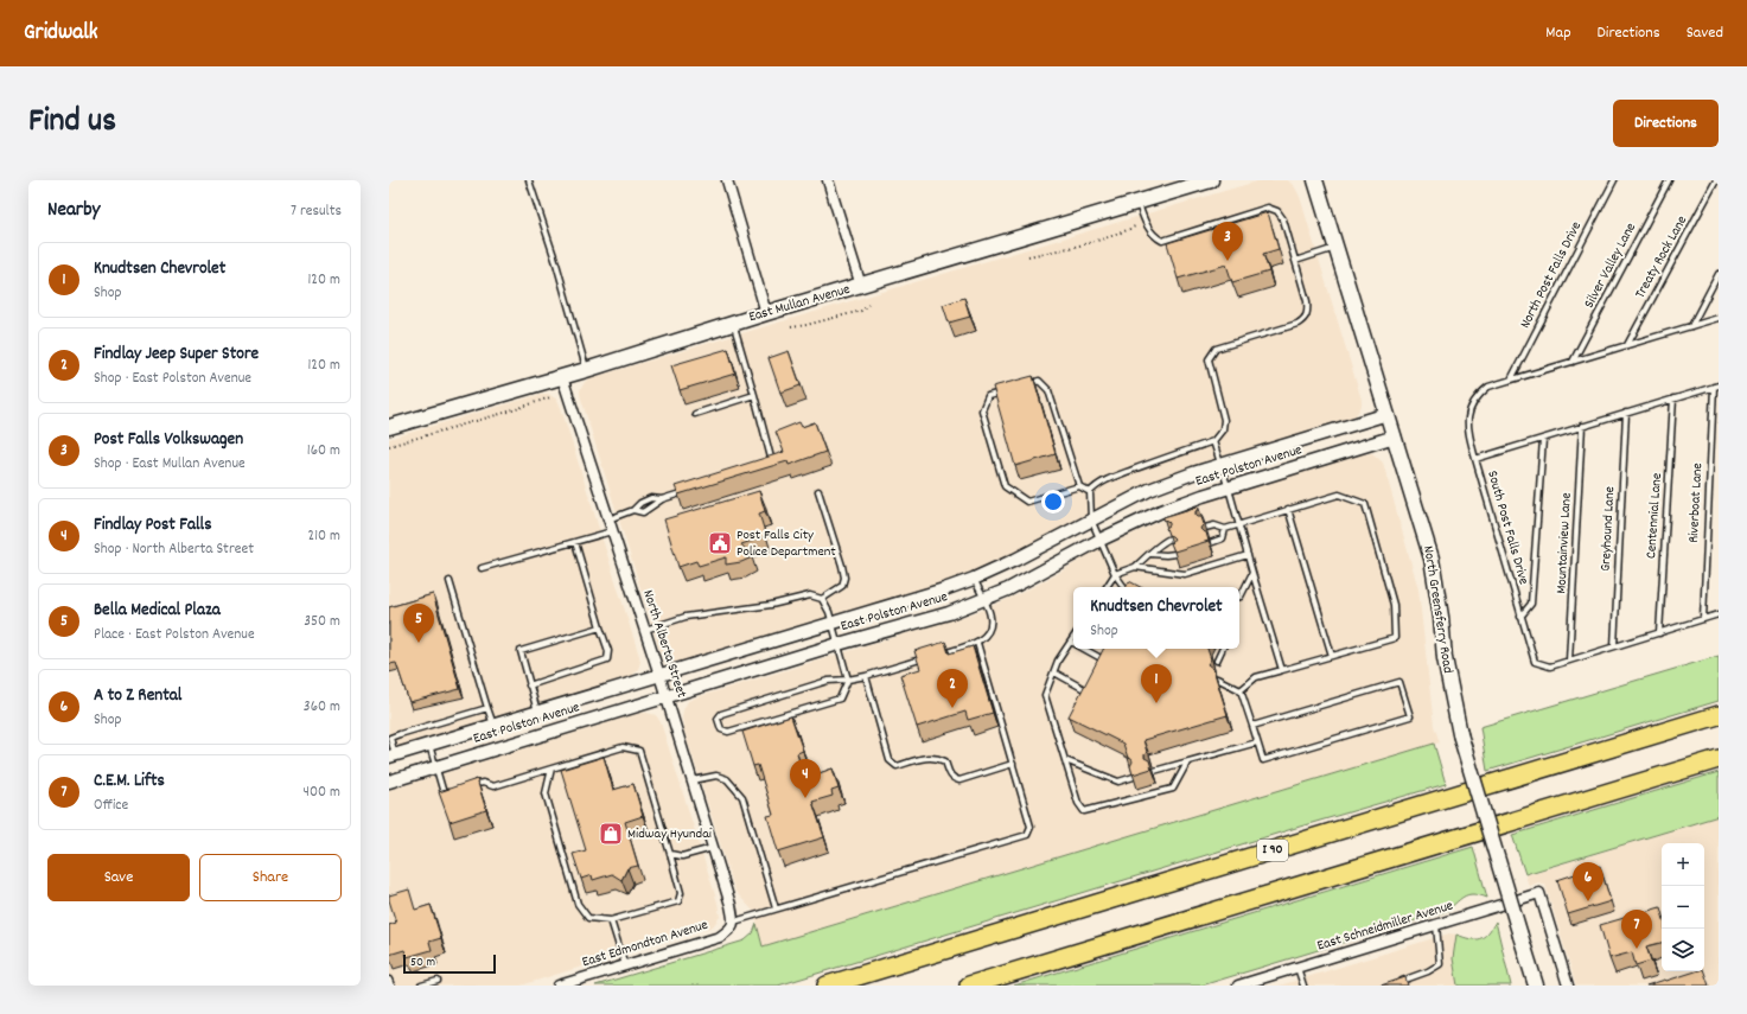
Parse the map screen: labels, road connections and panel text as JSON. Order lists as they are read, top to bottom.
{
  "streets": {
    "highway": ["I 90"],
    "main road": ["East Mullan Avenue", "North Greensferry Road"],
    "street": [
      "East Polston Avenue",
      "North Alberta Street",
      "East Schneidmiller Avenue",
      "East Edmondton Avenue"
    ],
    "lane": [
      "Treaty Rock Lane",
      "Silver Valley Lane",
      "North Post Falls Drive",
      "Riverboat Lane",
      "Centennial Lane",
      "South Post Falls Drive",
      "Greyhound Lane",
      "Mountainview Lane"
    ]
  },
  "crossings": [
    ["East Mullan Avenue", "North Alberta Street"],
    ["East Polston Avenue", "North Greensferry Road"],
    ["East Polston Avenue", "North Alberta Street"],
    ["Riverboat Lane", "South Post Falls Drive"],
    ["Centennial Lane", "South Post Falls Drive"],
    ["South Post Falls Drive", "Greyhound Lane"],
    ["South Post Falls Drive", "Mountainview Lane"],
    ["North Alberta Street", "East Edmondton Avenue"]
  ],
  "places": {
    "public building": ["Post Falls City Police Department"],
    "shop": ["Midway Hyundai"]
  },
  "scale_bar": "50 m",
  "page": {
    "header": "Gridwalk",
    "nav": ["Map", "Directions", "Saved"],
    "title": "Find us",
    "buttons": [
      "Directions",
      ["Save", "Share"]
    ],
    "heading": ["Nearby", "7 results"],
    "pins": [
      "3",
      "5",
      "1",
      "2",
      "4",
      "6",
      "7"
    ],
    "list": [
      {
        "mark": "1",
        "name": "Knudtsen Chevrolet",
        "note": "Shop",
        "value": "120 m"
      },
      {
        "mark": "2",
        "name": "Findlay Jeep Super Store",
        "note": "Shop · East Polston Avenue",
        "value": "120 m"
      },
      {
        "mark": "3",
        "name": "Post Falls Volkswagen",
        "note": "Shop · East Mullan Avenue",
        "value": "160 m"
      },
      {
        "mark": "4",
        "name": "Findlay Post Falls",
        "note": "Shop · North Alberta Street",
        "value": "210 m"
      },
      {
        "mark": "5",
        "name": "Bella Medical Plaza",
        "note": "Place · East Polston Avenue",
        "value": "350 m"
      },
      {
        "mark": "6",
        "name": "A to Z Rental",
        "note": "Shop",
        "value": "360 m"
      },
      {
        "mark": "7",
        "name": "C.E.M. Lifts",
        "note": "Office",
        "value": "400 m"
      }
    ],
    "popup": ["Knudtsen Chevrolet", "Shop"],
    "map_buttons": ["+", "−"],
    "scale": "50 m"
  }
}
